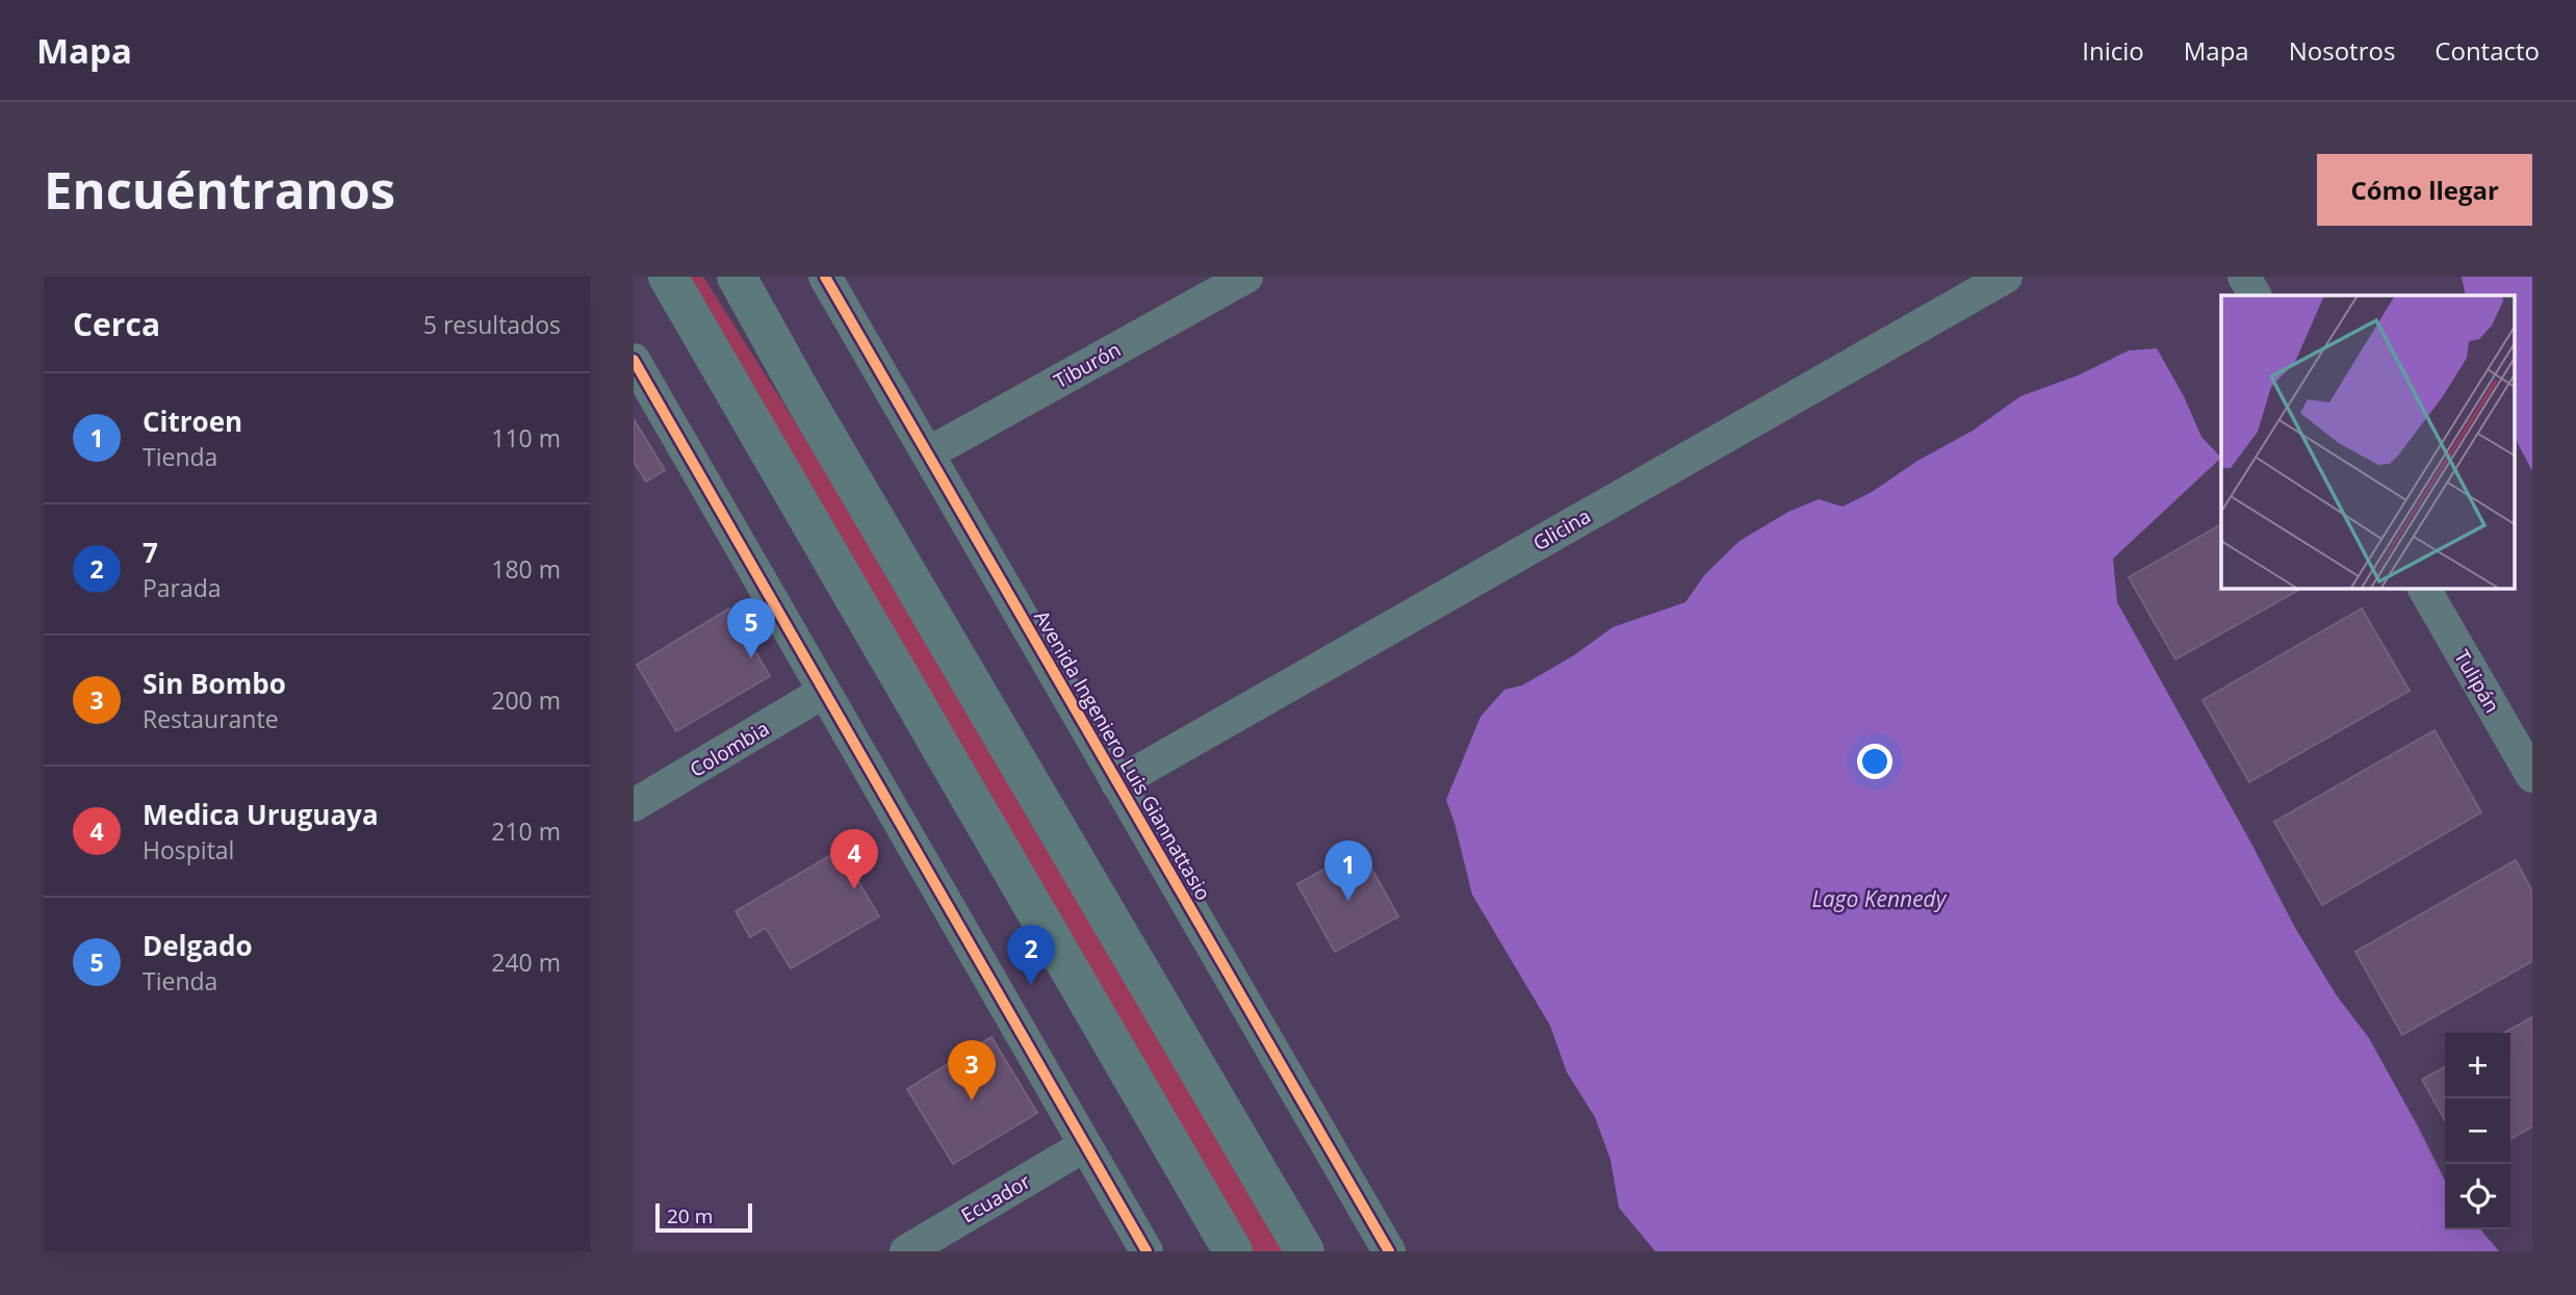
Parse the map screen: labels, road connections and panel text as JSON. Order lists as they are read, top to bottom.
{
  "streets": {
    "street": [
      "Tiburón",
      "Glicina",
      "Tulipán",
      "Colombia",
      "Avenida Ingeniero Luis Giannattasio",
      "Ecuador"
    ]
  },
  "crossings": [
    ["Tiburón", "Avenida Ingeniero Luis Giannattasio"],
    ["Glicina", "Avenida Ingeniero Luis Giannattasio"]
  ],
  "water": ["Lago Kennedy"],
  "scale_bar": "20 m",
  "page": {
    "header": "Mapa",
    "nav": [
      "Inicio",
      "Mapa",
      "Nosotros",
      "Contacto"
    ],
    "buttons": "Cómo llegar",
    "title": "Encuéntranos",
    "heading": ["Cerca", "5 resultados"],
    "list": [
      {
        "mark": "1",
        "name": "Citroen",
        "note": "Tienda",
        "value": "110 m"
      },
      {
        "mark": "2",
        "name": "7",
        "note": "Parada",
        "value": "180 m"
      },
      {
        "mark": "3",
        "name": "Sin Bombo",
        "note": "Restaurante",
        "value": "200 m"
      },
      {
        "mark": "4",
        "name": "Medica Uruguaya",
        "note": "Hospital",
        "value": "210 m"
      },
      {
        "mark": "5",
        "name": "Delgado",
        "note": "Tienda",
        "value": "240 m"
      }
    ],
    "pins": [
      "5",
      "4",
      "1",
      "2",
      "3"
    ],
    "map_buttons": ["+", "−"],
    "scale": "20 m"
  }
}
